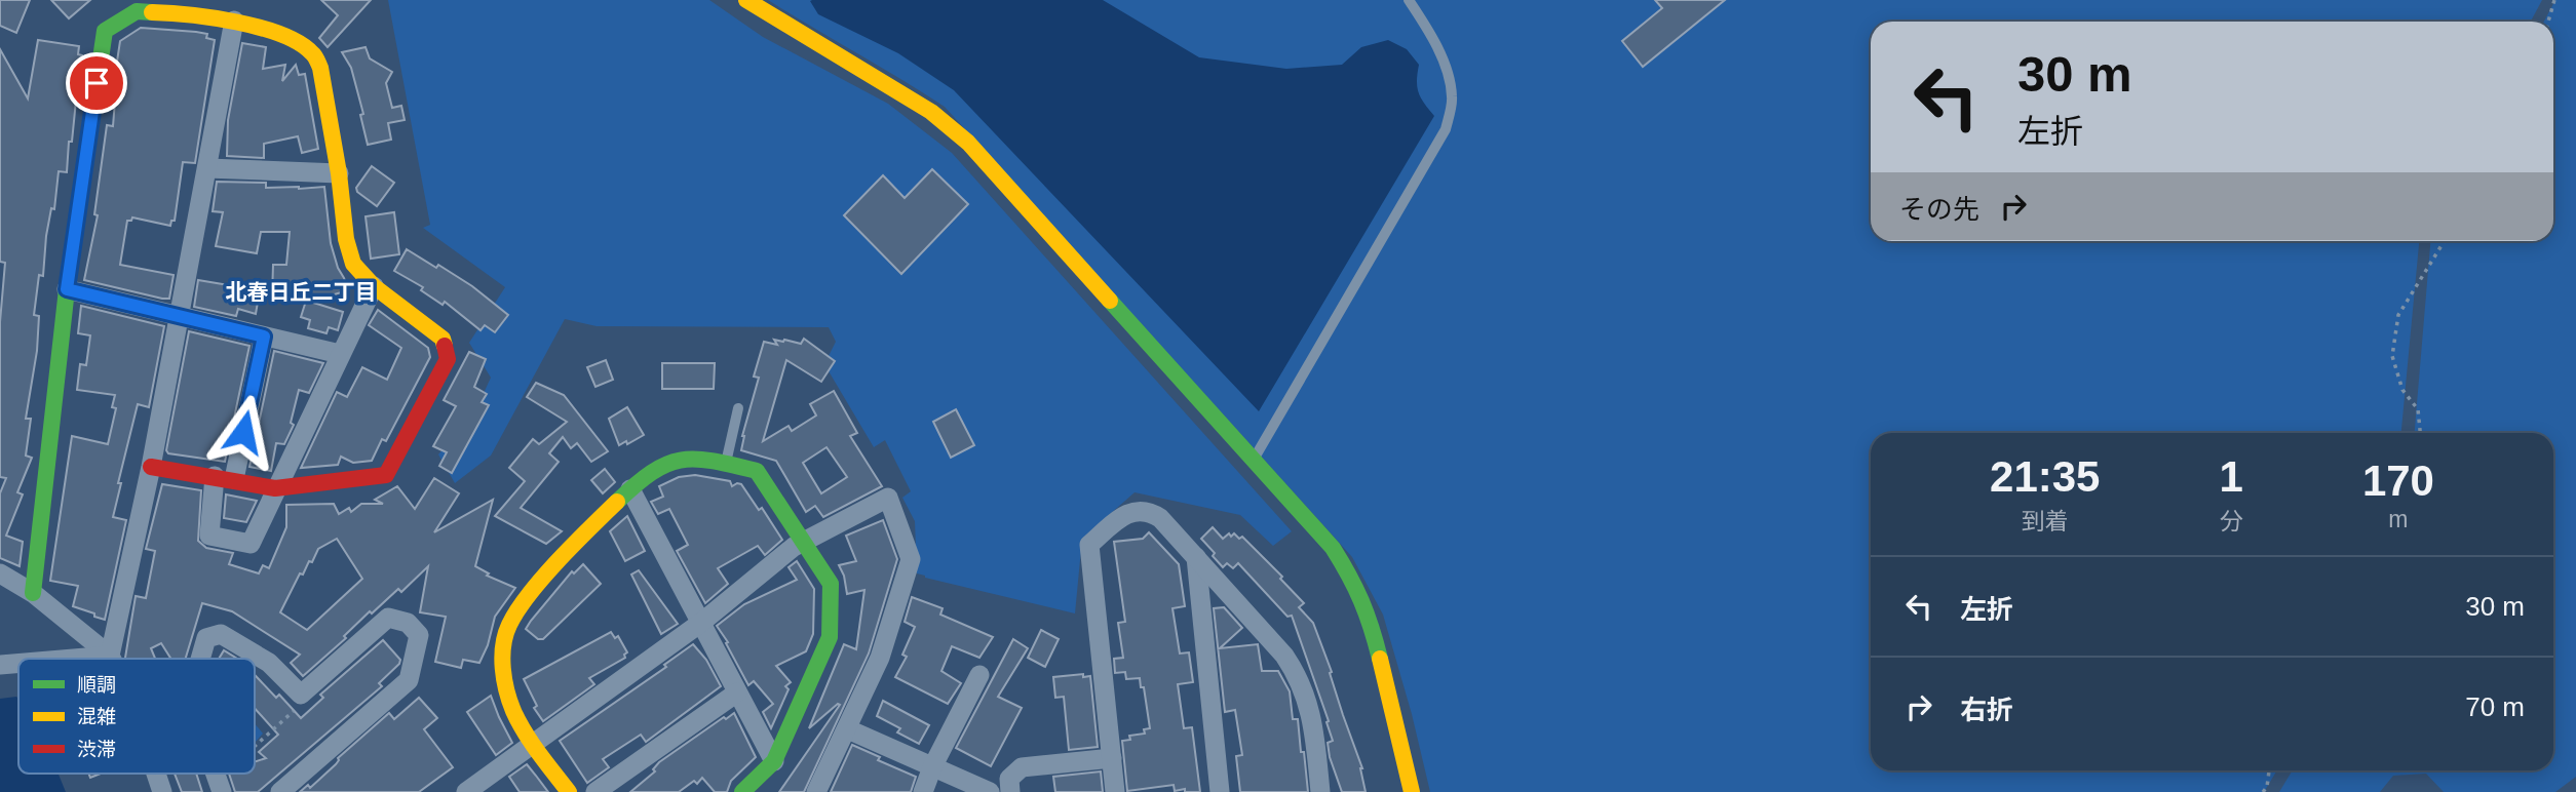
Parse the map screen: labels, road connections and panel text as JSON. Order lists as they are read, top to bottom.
{
  "districts": ["北春日丘二丁目"],
  "legend": ["順調", "混雑", "渋滞"],
  "page": {
    "turn": ["30 m", "左折"],
    "then": "その先",
    "eta": [
      "21:35",
      "到着",
      "1",
      "分",
      "170",
      "m"
    ],
    "list": [
      {
        "name": "左折",
        "value": "30 m"
      },
      {
        "name": "右折",
        "value": "70 m"
      }
    ]
  }
}
